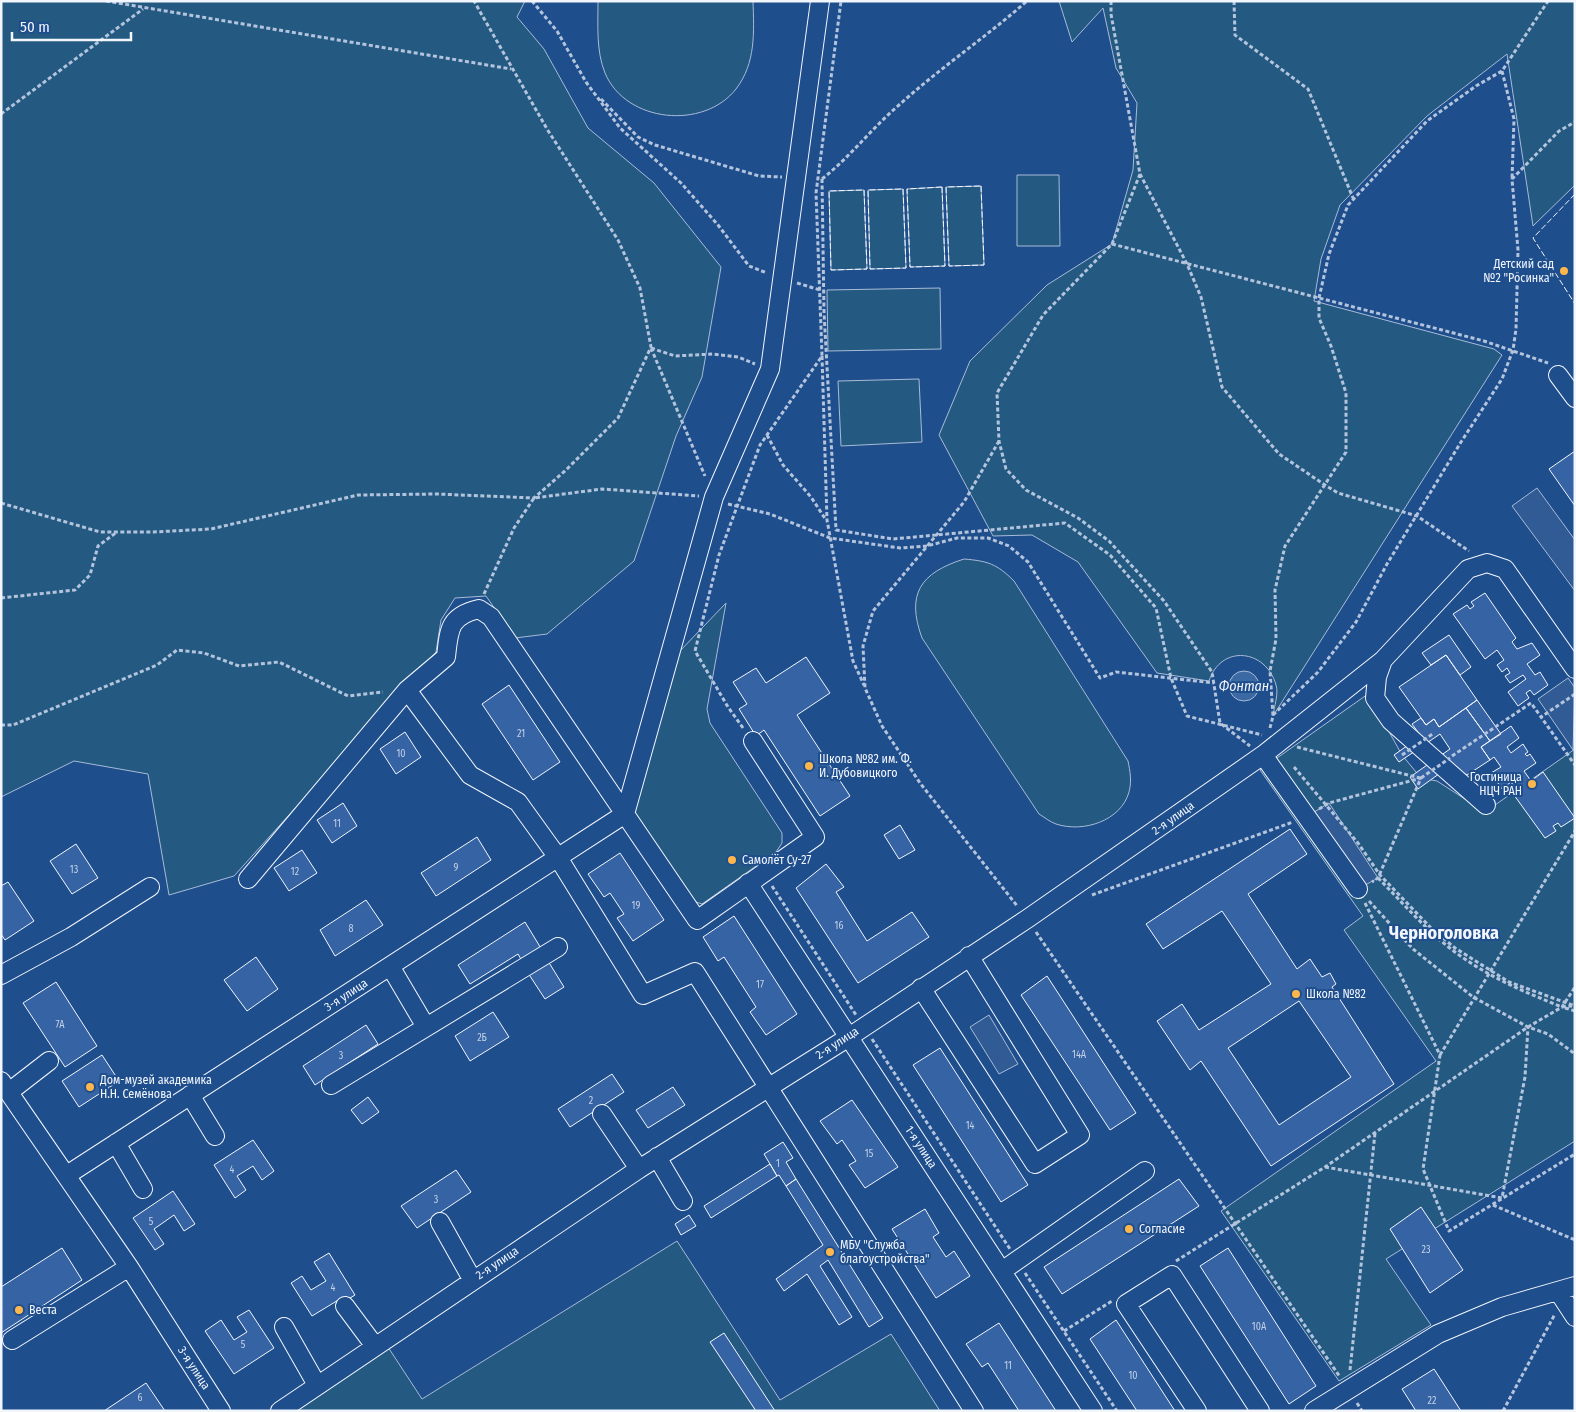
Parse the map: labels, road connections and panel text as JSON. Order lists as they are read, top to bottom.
{
  "streets": {
    "street": ["2-я улица", "3-я улица", "1-я улица"]
  },
  "crossings": [
    ["2-я улица", "1-я улица"]
  ],
  "districts": ["Черноголовка"],
  "water": ["Фонтан"],
  "places": [
    "Детский сад №2 \"Росинка\"",
    "Школа №82 им. Ф. И. Дубовицкого",
    "Гостиница НЦЧ РАН",
    "Самолёт Су-27",
    "Школа №82",
    "Дом-музей академика Н.Н. Семёнова",
    "Согласие",
    "МБУ \"Служба благоустройства\"",
    "Веста"
  ],
  "house_numbers": [
    "21",
    "10",
    "11",
    "9",
    "13",
    "12",
    "19",
    "16",
    "8",
    "17",
    "7А",
    "2Б",
    "14А",
    "3",
    "2",
    "14",
    "15",
    "1",
    "4",
    "3",
    "5",
    "23",
    "4",
    "10А",
    "5",
    "11",
    "10",
    "6",
    "22"
  ],
  "scale_bar": "50 m"
}
